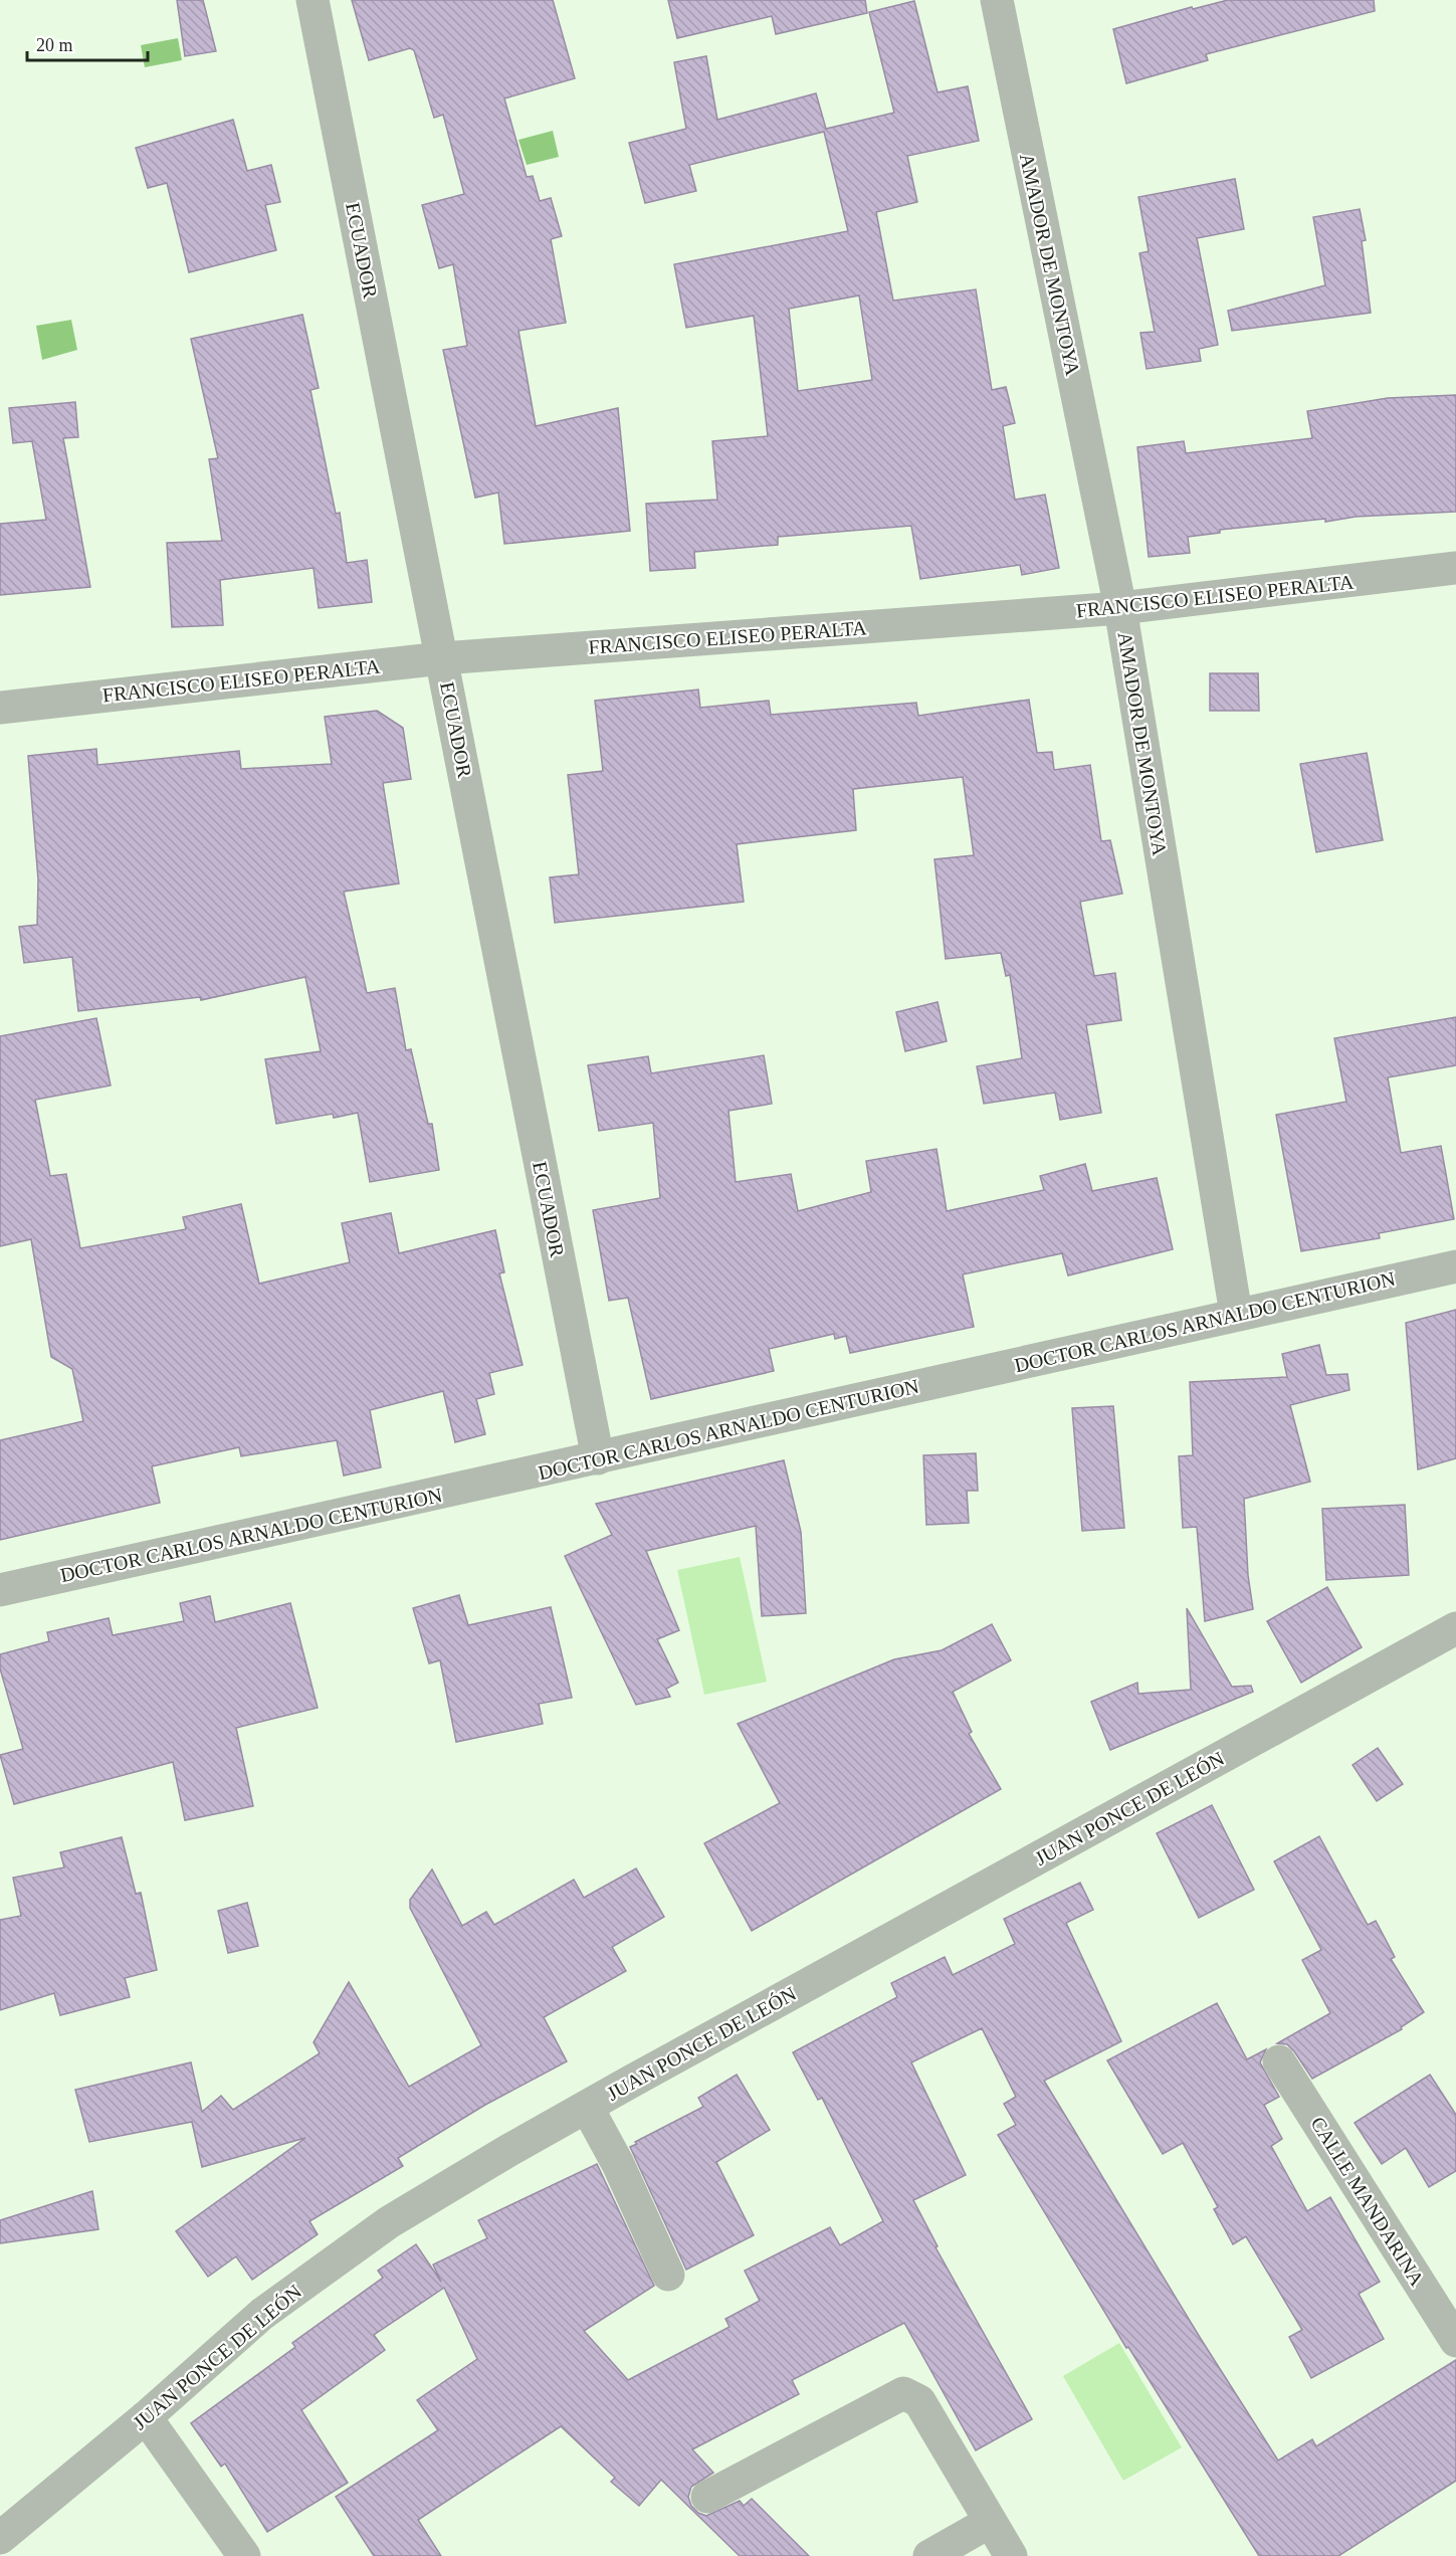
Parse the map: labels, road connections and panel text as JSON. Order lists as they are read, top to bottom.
{
  "streets": {
    "street": [
      "ECUADOR",
      "AMADOR DE MONTOYA",
      "FRANCISCO ELISEO PERALTA",
      "DOCTOR CARLOS ARNALDO CENTURION",
      "JUAN PONCE DE LEÓN",
      "CALLE MANDARINA"
    ]
  },
  "crossings": [
    ["ECUADOR", "FRANCISCO ELISEO PERALTA"],
    ["ECUADOR", "DOCTOR CARLOS ARNALDO CENTURION"],
    ["AMADOR DE MONTOYA", "FRANCISCO ELISEO PERALTA"],
    ["AMADOR DE MONTOYA", "DOCTOR CARLOS ARNALDO CENTURION"]
  ],
  "scale_bar": "20 m"
}
